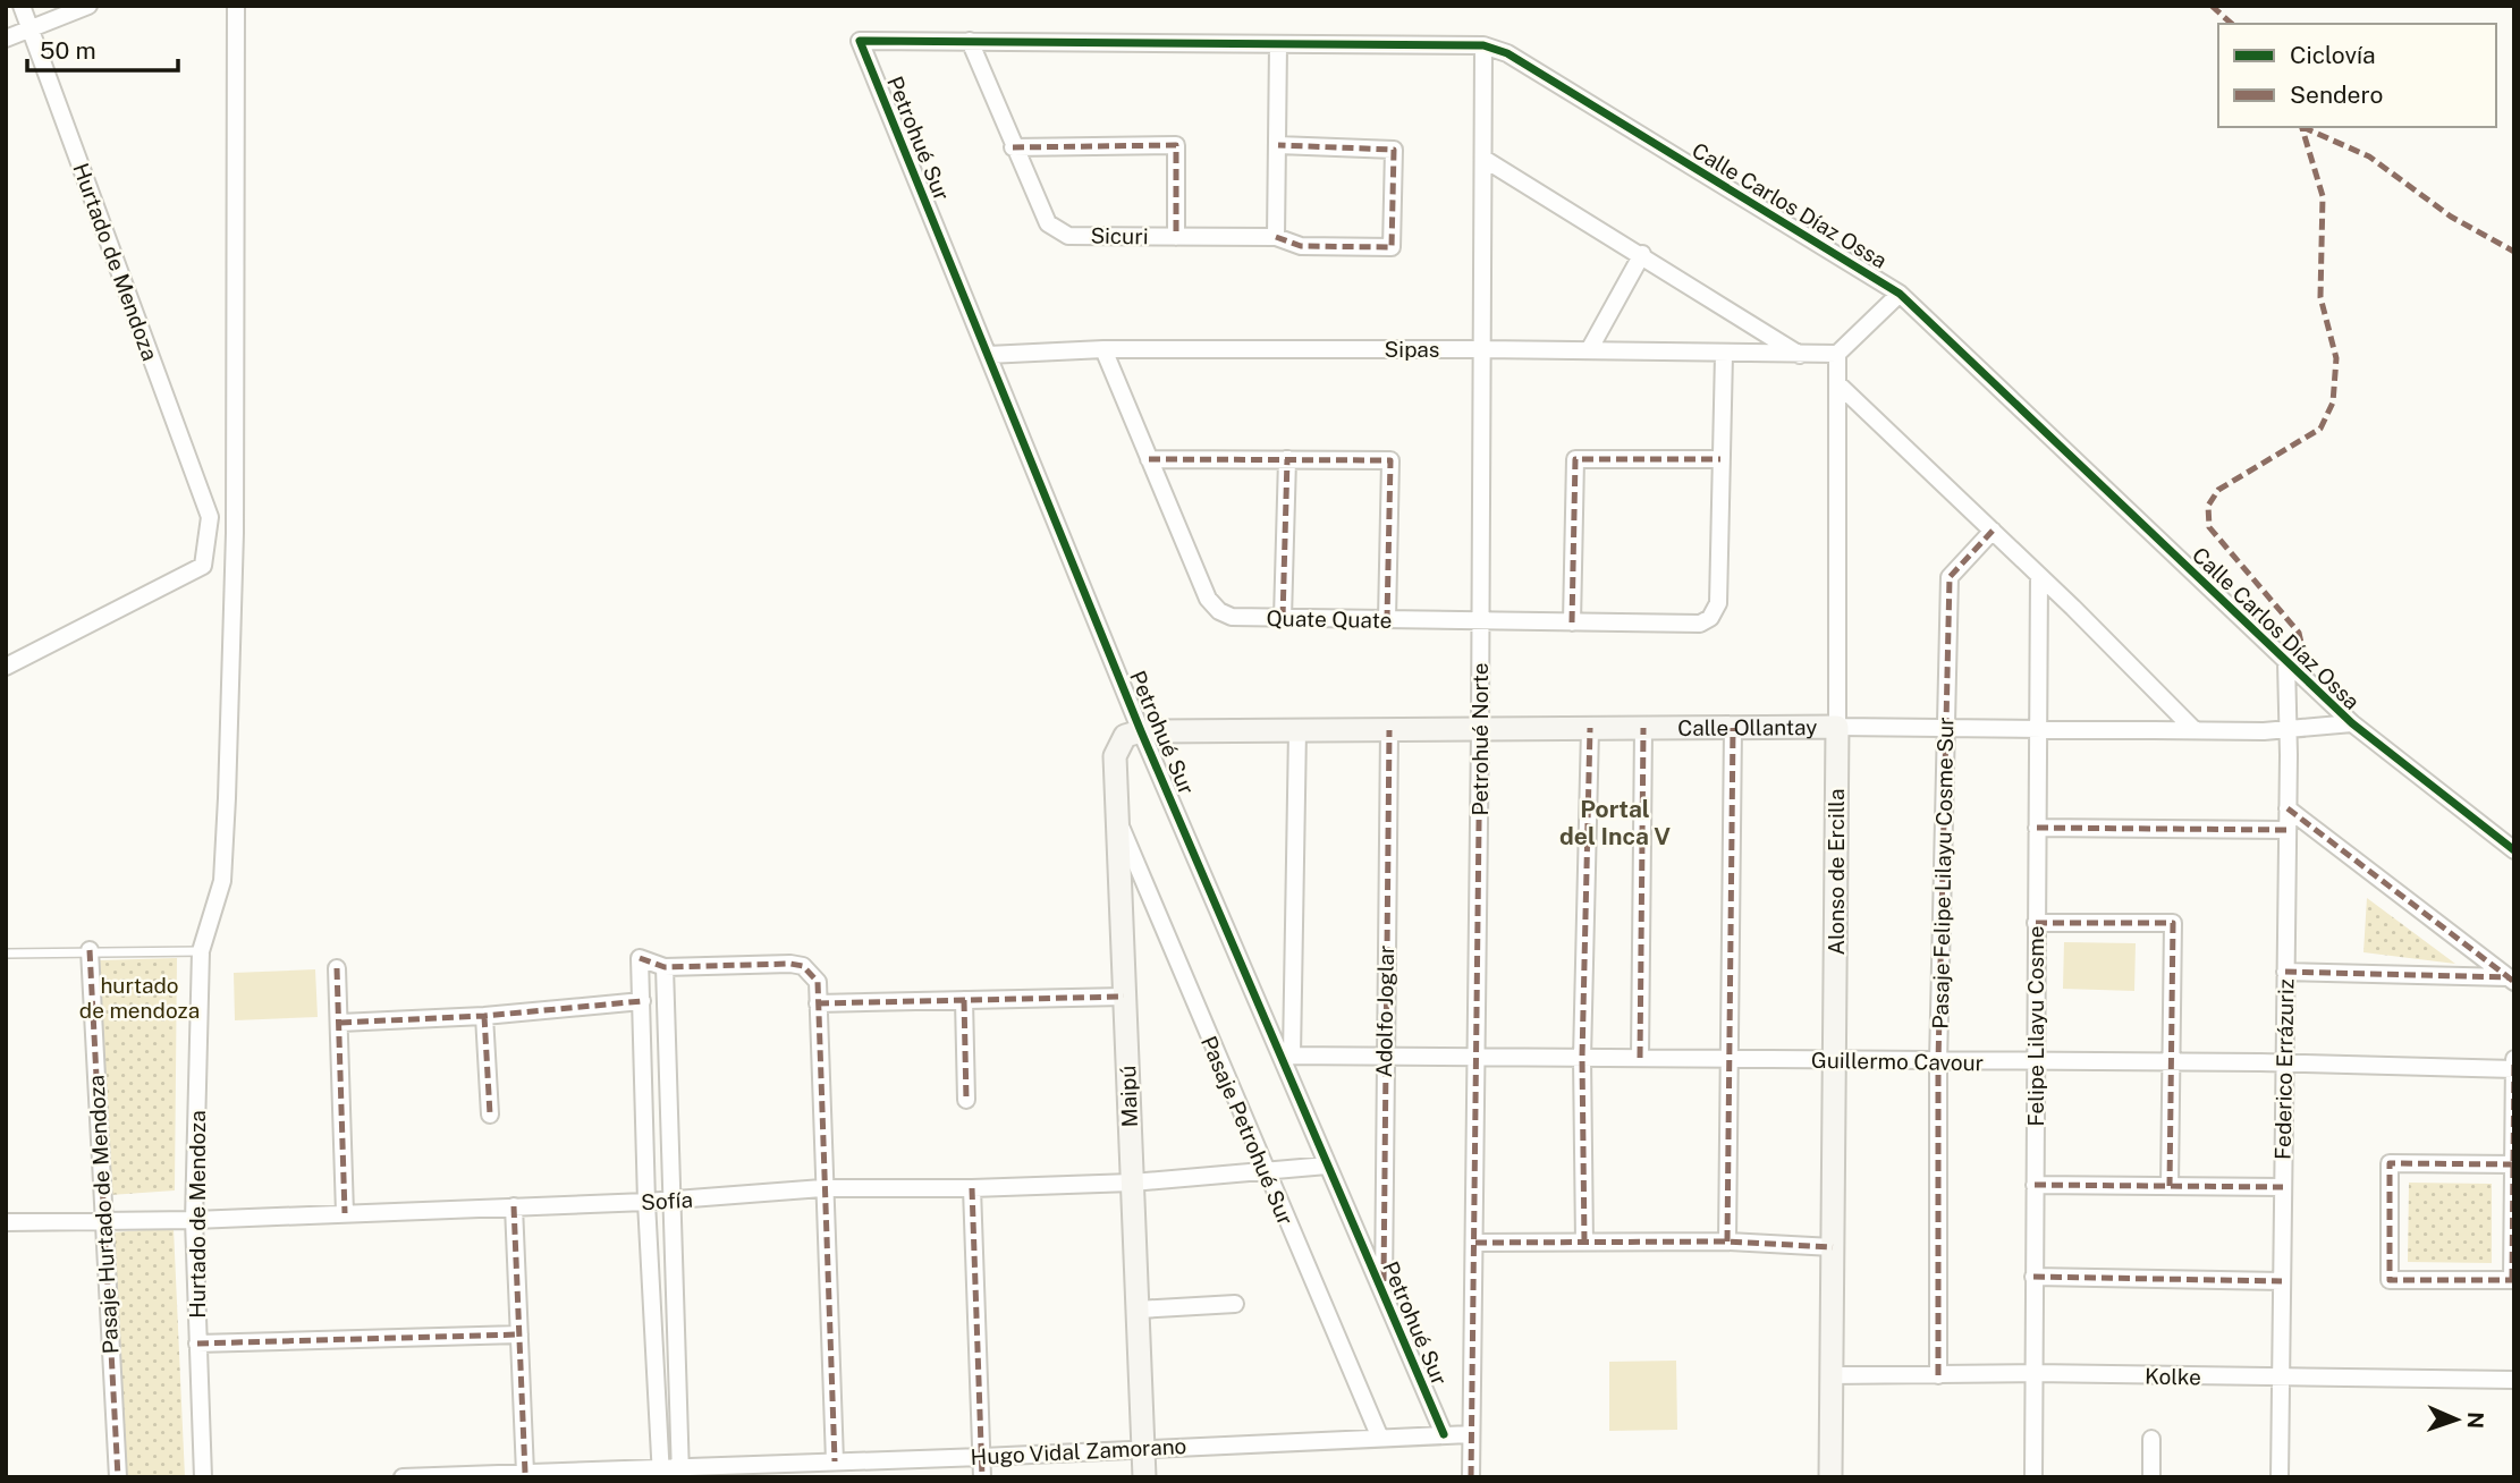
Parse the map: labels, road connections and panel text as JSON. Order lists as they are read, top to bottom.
{
  "streets": {
    "street": [
      "Petrohué Sur",
      "Calle Carlos Díaz Ossa",
      "Sicuri",
      "Hurtado de Mendoza",
      "Sipas",
      "Quate Quate",
      "Calle Ollantay",
      "Petrohué Norte",
      "Alonso de Ercilla",
      "Pasaje Felipe Lilayu Cosme Sur",
      "Adolfo Joglar",
      "Felipe Lilayu Cosme",
      "Guillermo Cavour",
      "Federico Errázuriz",
      "Maipú",
      "Pasaje Petrohué Sur",
      "Sofía",
      "Pasaje Hurtado de Mendoza",
      "Kolke",
      "Hugo Vidal Zamorano"
    ]
  },
  "crossings": [
    ["Petrohué Sur", "Calle Carlos Díaz Ossa"],
    ["Petrohué Sur", "Sipas"],
    ["Petrohué Sur", "Calle Ollantay"],
    ["Petrohué Sur", "Adolfo Joglar"],
    ["Petrohué Sur", "Guillermo Cavour"],
    ["Petrohué Sur", "Maipú"],
    ["Petrohué Sur", "Sofía"],
    ["Petrohué Sur", "Hugo Vidal Zamorano"],
    ["Calle Carlos Díaz Ossa", "Sicuri"],
    ["Calle Carlos Díaz Ossa", "Calle Ollantay"],
    ["Calle Carlos Díaz Ossa", "Petrohué Norte"],
    ["Calle Carlos Díaz Ossa", "Federico Errázuriz"],
    ["Hurtado de Mendoza", "Sofía"],
    ["Sipas", "Quate Quate"],
    ["Sipas", "Petrohué Norte"],
    ["Sipas", "Alonso de Ercilla"],
    ["Quate Quate", "Petrohué Norte"],
    ["Calle Ollantay", "Petrohué Norte"],
    ["Calle Ollantay", "Alonso de Ercilla"],
    ["Calle Ollantay", "Pasaje Felipe Lilayu Cosme Sur"],
    ["Calle Ollantay", "Adolfo Joglar"],
    ["Calle Ollantay", "Felipe Lilayu Cosme"],
    ["Calle Ollantay", "Federico Errázuriz"],
    ["Calle Ollantay", "Maipú"],
    ["Petrohué Norte", "Guillermo Cavour"],
    ["Petrohué Norte", "Hugo Vidal Zamorano"],
    ["Alonso de Ercilla", "Guillermo Cavour"],
    ["Alonso de Ercilla", "Kolke"],
    ["Pasaje Felipe Lilayu Cosme Sur", "Guillermo Cavour"],
    ["Pasaje Felipe Lilayu Cosme Sur", "Kolke"],
    ["Adolfo Joglar", "Guillermo Cavour"],
    ["Felipe Lilayu Cosme", "Guillermo Cavour"],
    ["Felipe Lilayu Cosme", "Kolke"],
    ["Guillermo Cavour", "Federico Errázuriz"],
    ["Federico Errázuriz", "Kolke"],
    ["Maipú", "Pasaje Petrohué Sur"],
    ["Maipú", "Sofía"],
    ["Maipú", "Hugo Vidal Zamorano"],
    ["Pasaje Petrohué Sur", "Sofía"],
    ["Pasaje Petrohué Sur", "Hugo Vidal Zamorano"],
    ["Sofía", "Pasaje Hurtado de Mendoza"]
  ],
  "districts": ["Portal del Inca V"],
  "parks": ["hurtado de mendoza"],
  "legend": ["Ciclovía", "Sendero"],
  "scale_bar": "50 m",
  "north": "right"
}
